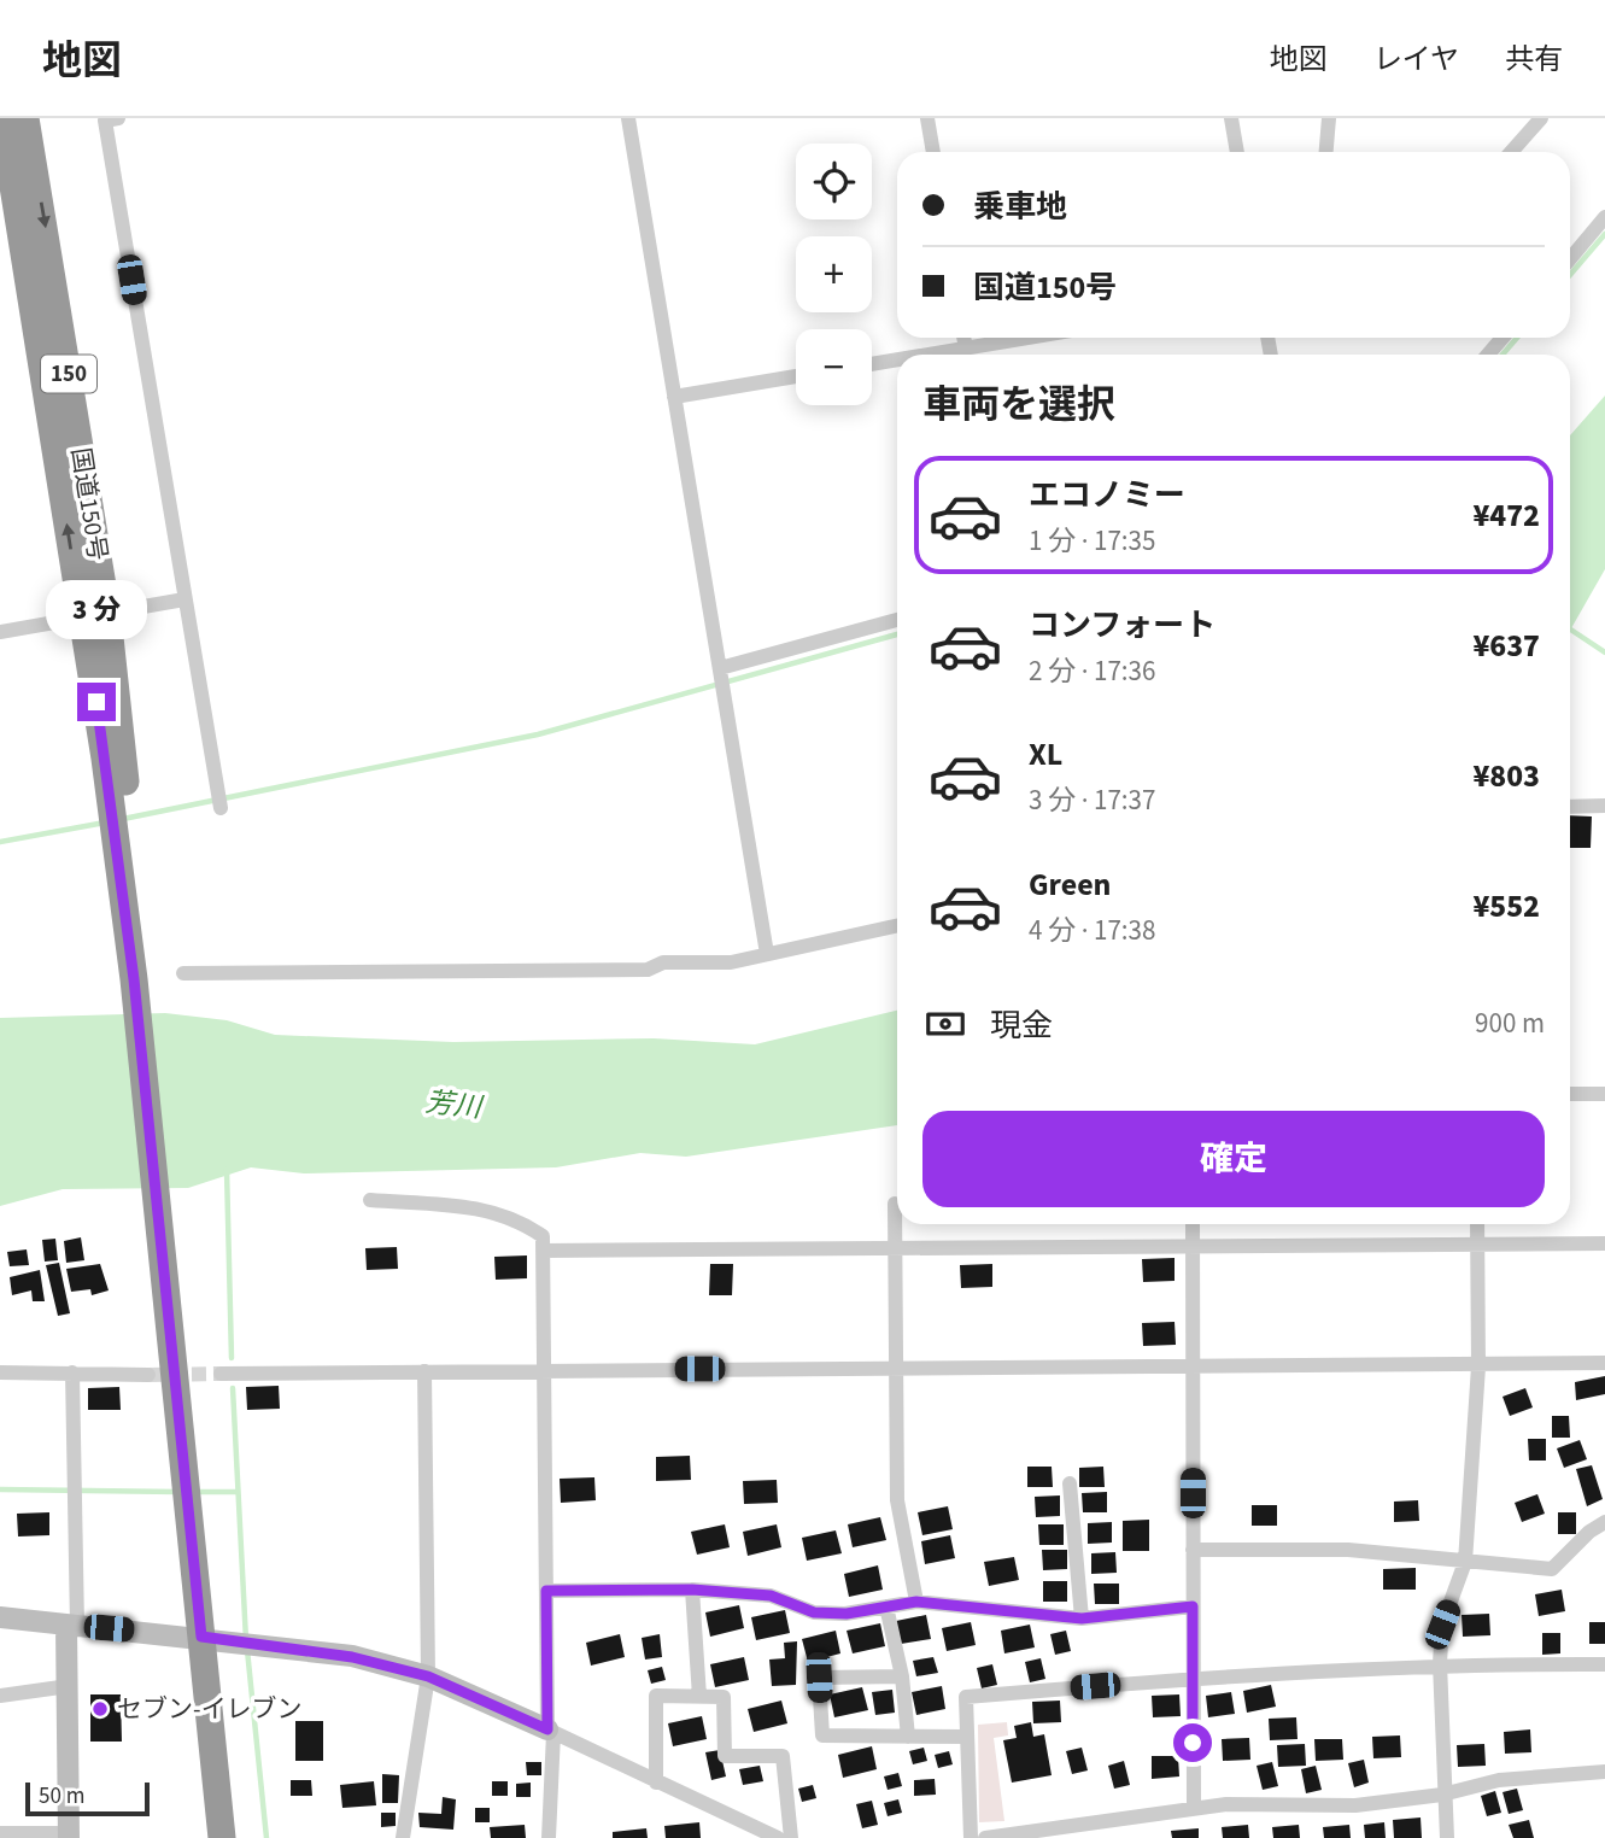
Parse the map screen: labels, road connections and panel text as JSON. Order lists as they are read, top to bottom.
{
  "streets": {
    "highway": ["150", "国道150号"]
  },
  "crossings": [
    ["150", "国道150号"]
  ],
  "water": ["芳川"],
  "places": ["セブン-イレブン"],
  "scale_bar": "50 m",
  "page": {
    "header": "地図",
    "nav": ["地図", "レイヤ", "共有"],
    "map_buttons": ["+", "−"],
    "banner": ["乗車地", "国道150号"],
    "heading": "車両を選択",
    "list": [
      {
        "name": "エコノミー",
        "note": "1 分 · 17:35",
        "value": "¥472"
      },
      {
        "name": "コンフォート",
        "note": "2 分 · 17:36",
        "value": "¥637"
      },
      {
        "name": "XL",
        "note": "3 分 · 17:37",
        "value": "¥803"
      },
      {
        "name": "Green",
        "note": "4 分 · 17:38",
        "value": "¥552"
      }
    ],
    "bubble": "3 分",
    "pay": ["現金", "900 m"],
    "buttons": "確定",
    "scale": "50 m"
  }
}
